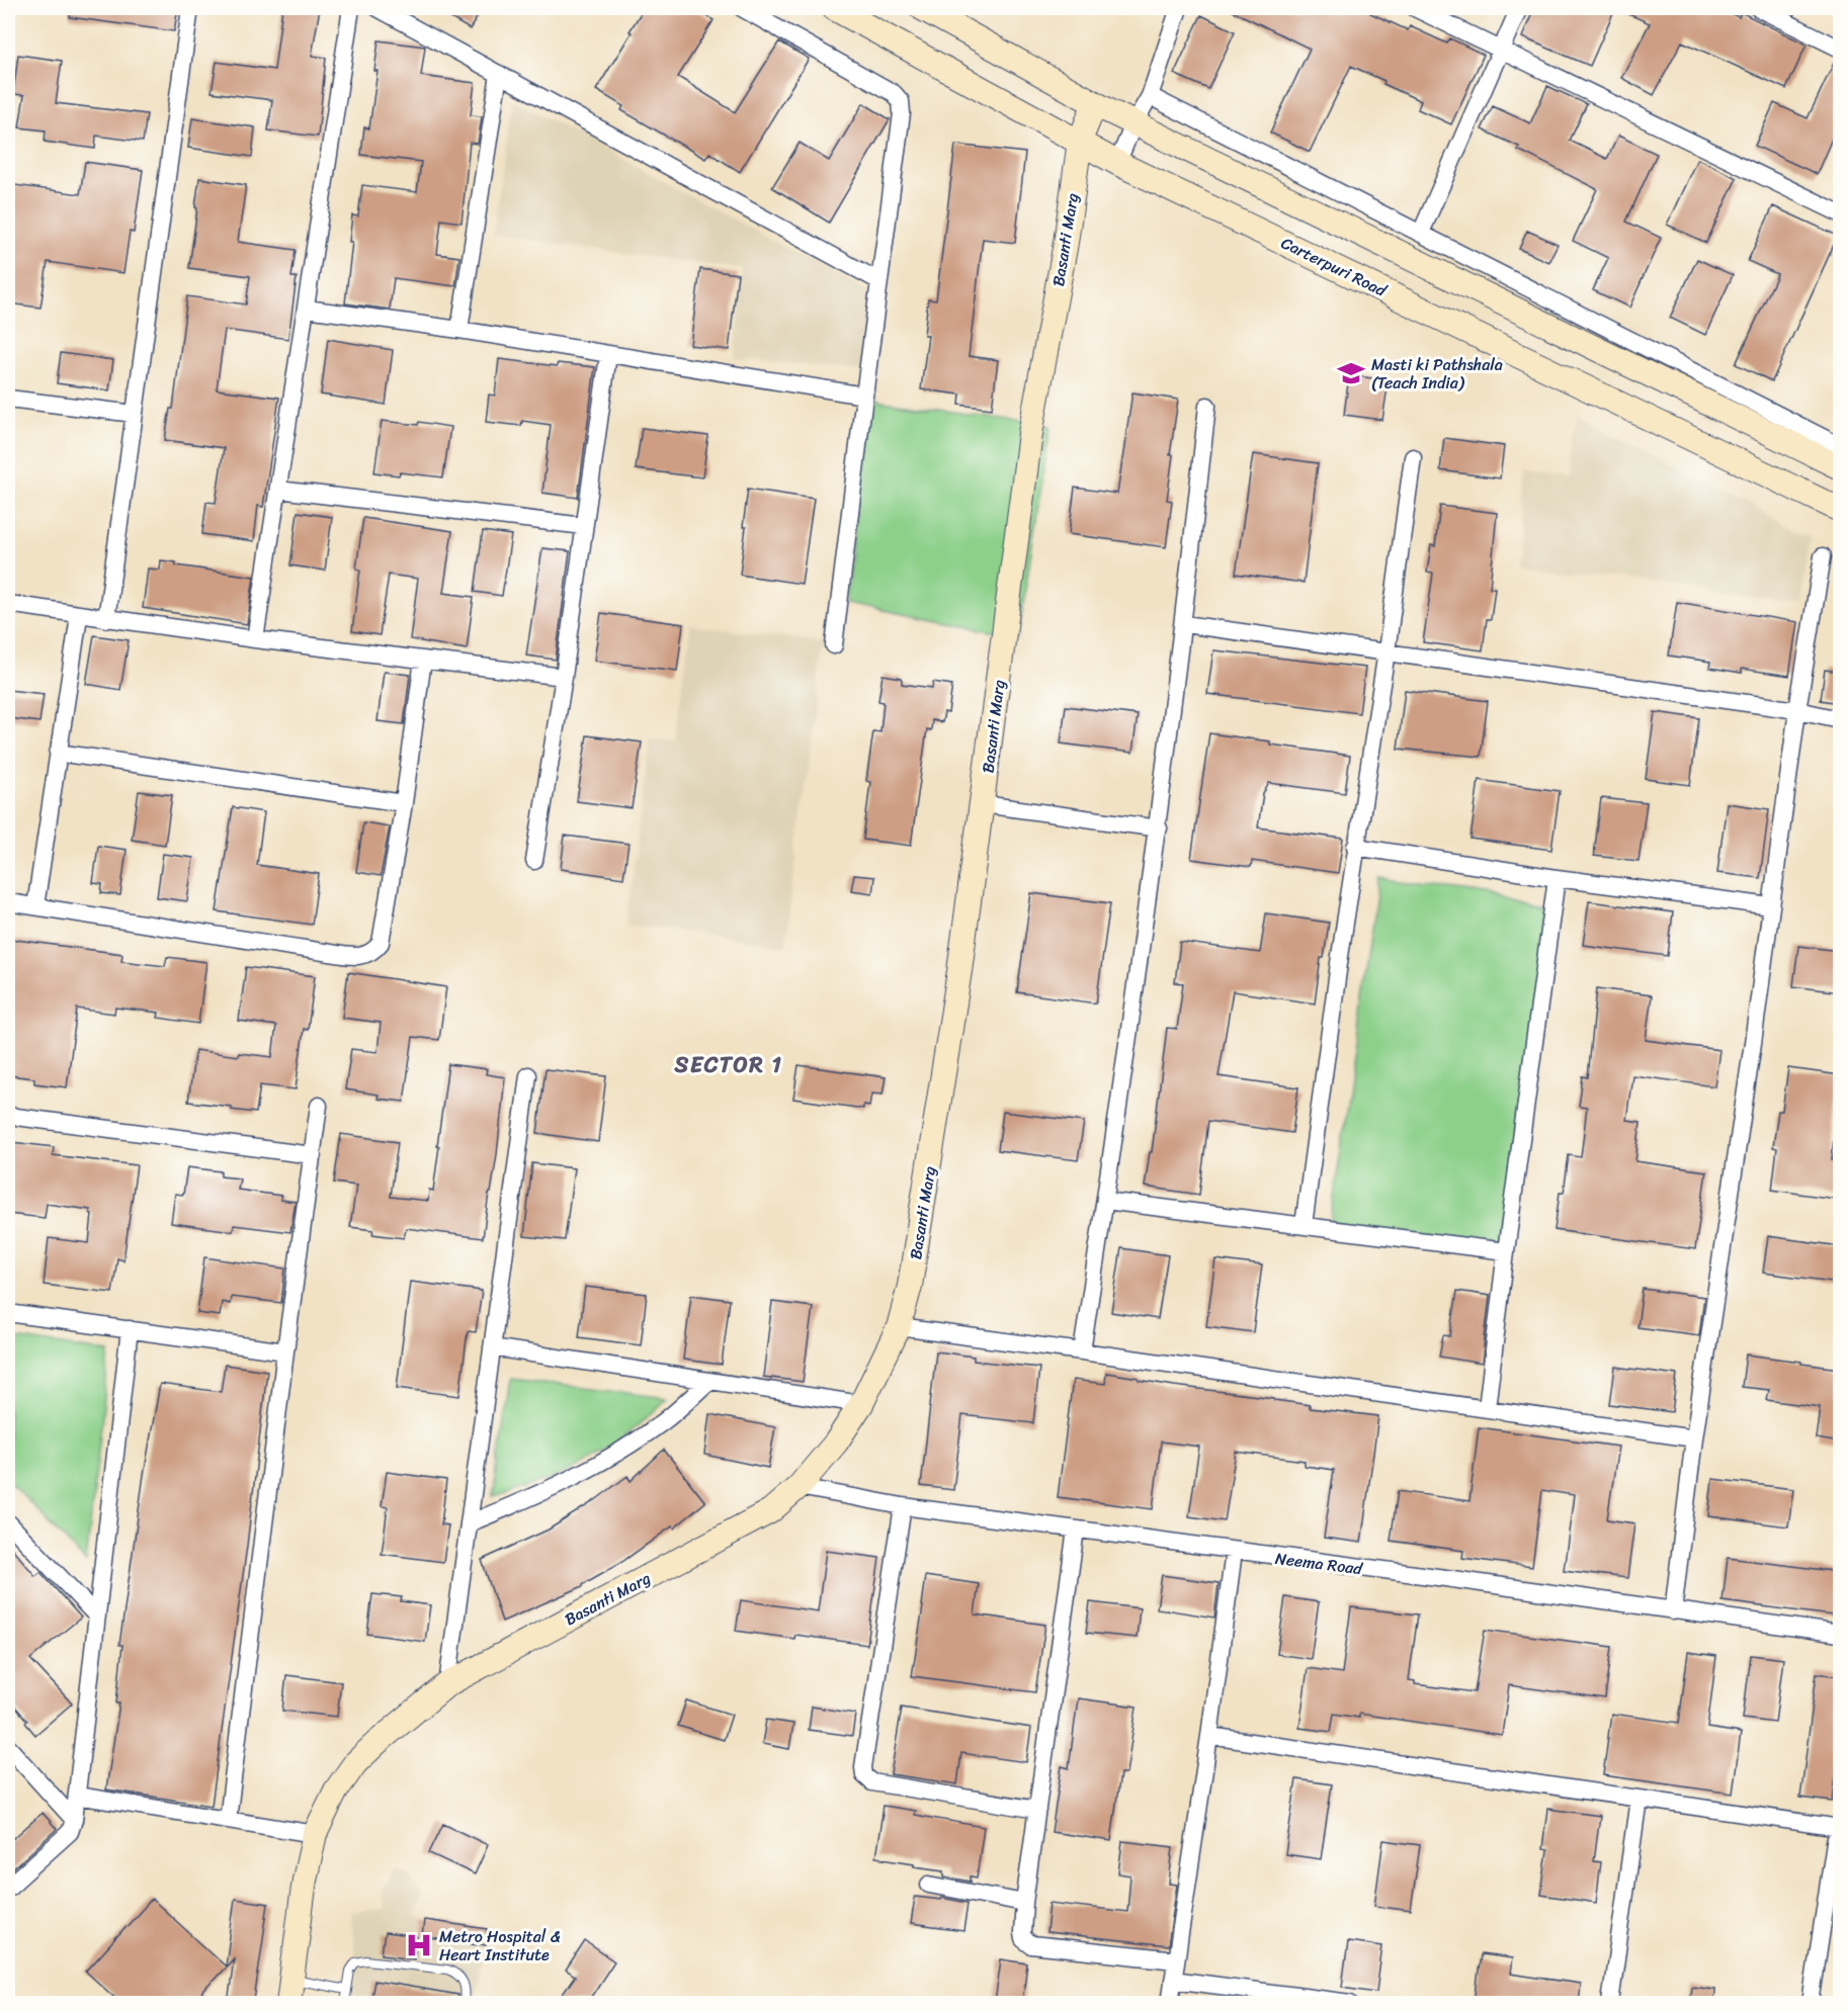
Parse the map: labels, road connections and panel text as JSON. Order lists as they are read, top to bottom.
{
  "streets": {
    "street": ["Basanti Marg", "Carterpuri Road", "Neema Road"]
  },
  "crossings": [
    ["Basanti Marg", "Carterpuri Road"],
    ["Basanti Marg", "Neema Road"]
  ],
  "districts": ["SECTOR 1"],
  "places": {
    "school or university": ["Masti ki Pathshala (Teach India)"],
    "hospital": ["Metro Hospital & Heart Institute"]
  }
}
